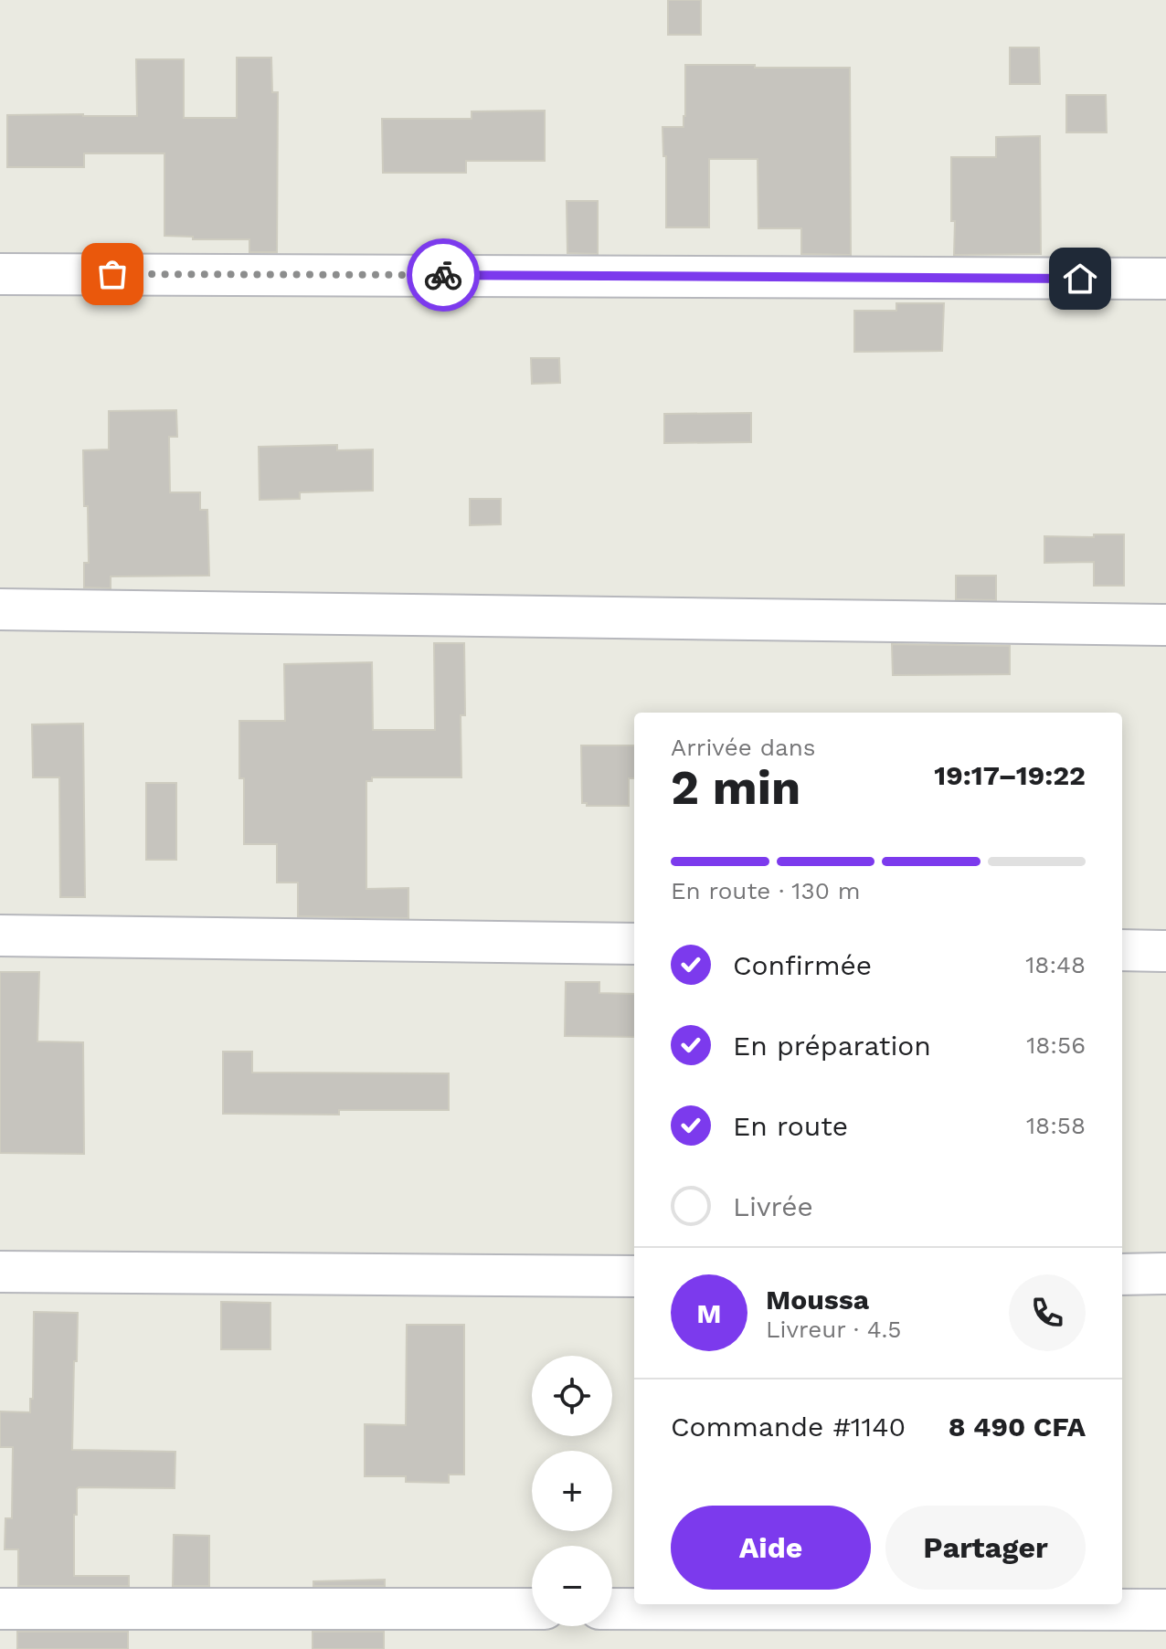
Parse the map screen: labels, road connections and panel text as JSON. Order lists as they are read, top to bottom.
{
  "page": {
    "heading": ["2 min", "Arrivée dans", "19:17–19:22"],
    "panel": [
      "Moussa",
      "Livreur · 4.5",
      "Commande #1140",
      "8 490 CFA"
    ],
    "bar": "En route · 130 m",
    "list": [
      ["Confirmée", "18:48"],
      ["En préparation", "18:56"],
      ["En route", "18:58"],
      "Livrée"
    ],
    "round": "M",
    "map_buttons": ["+", "−"],
    "buttons": ["Aide", "Partager"]
  }
}
